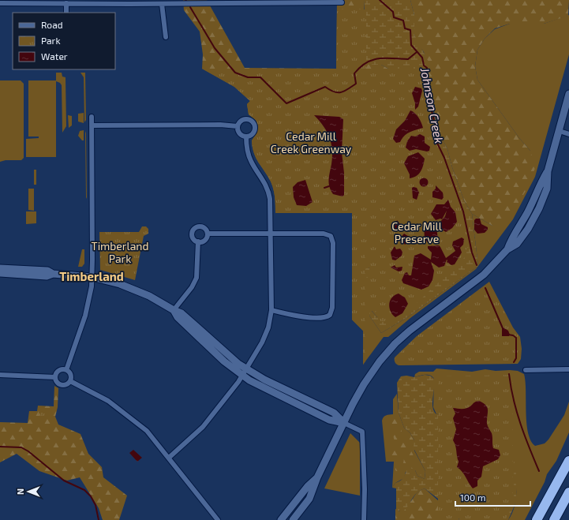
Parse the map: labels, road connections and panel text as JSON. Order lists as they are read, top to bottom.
{
  "districts": ["Timberland"],
  "water": ["Johnson Creek"],
  "parks": ["Cedar Mill Creek Greenway", "Cedar Mill Preserve", "Timberland Park"],
  "legend": ["Road", "Park", "Water"],
  "scale_bar": "100 m",
  "north": "left"
}
